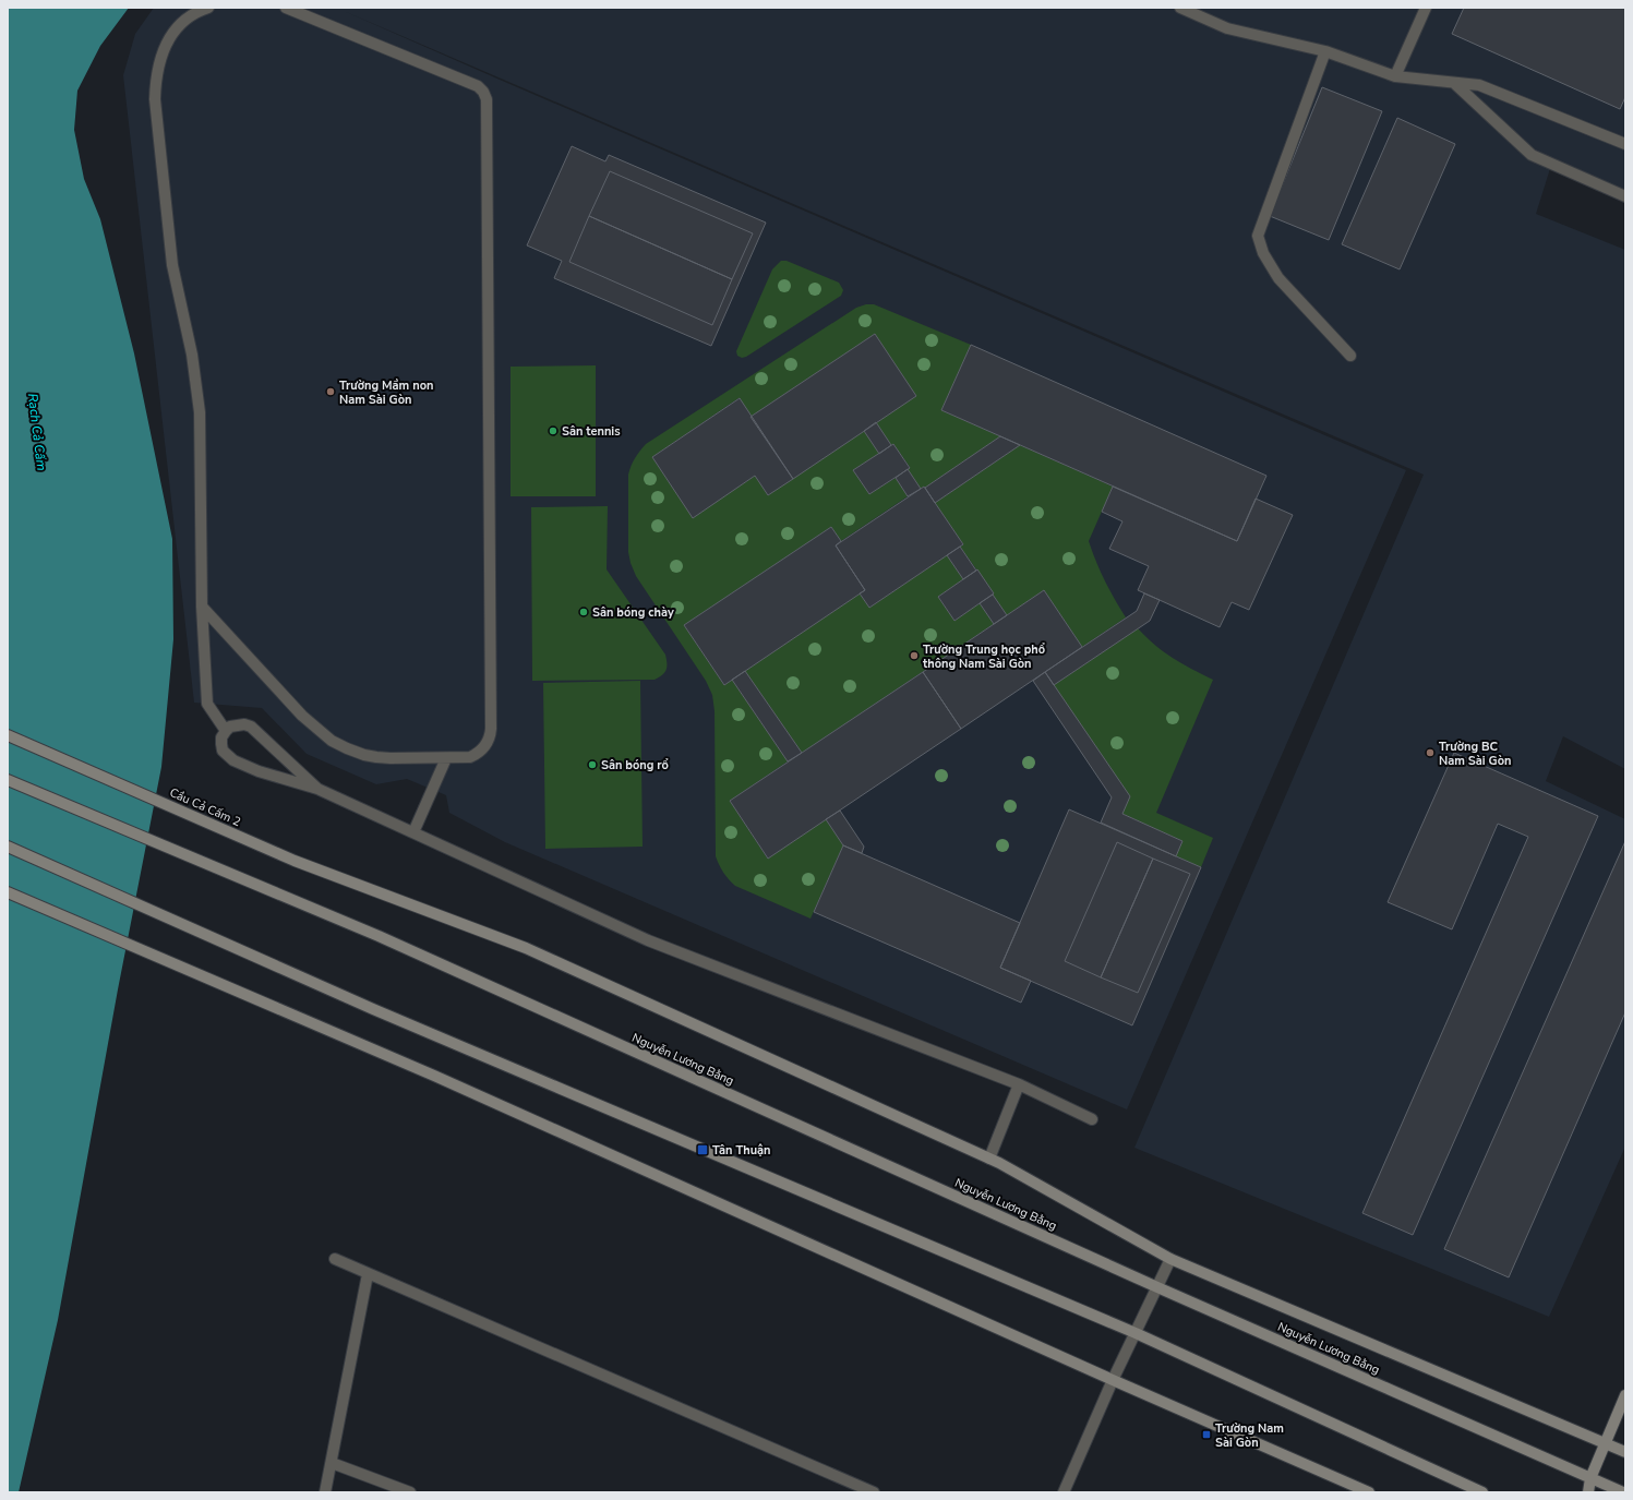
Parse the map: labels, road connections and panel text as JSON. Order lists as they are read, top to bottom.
{
  "streets": {
    "main road": ["Cầu Cả Cấm 2", "Nguyễn Lương Bằng"]
  },
  "crossings": [
    ["Cầu Cả Cấm 2", "Nguyễn Lương Bằng"]
  ],
  "water": ["Rạch Cả Cấm"],
  "places": {
    "other": [
      "Trường Mầm non Nam Sài Gòn",
      "Sân tennis",
      "Sân bóng chày",
      "Trường Trung học phổ thông Nam Sài Gòn",
      "Trường BC Nam Sài Gòn",
      "Sân bóng rổ"
    ],
    "transit": ["Tân Thuận", "Trường Nam Sài Gòn"]
  }
}
